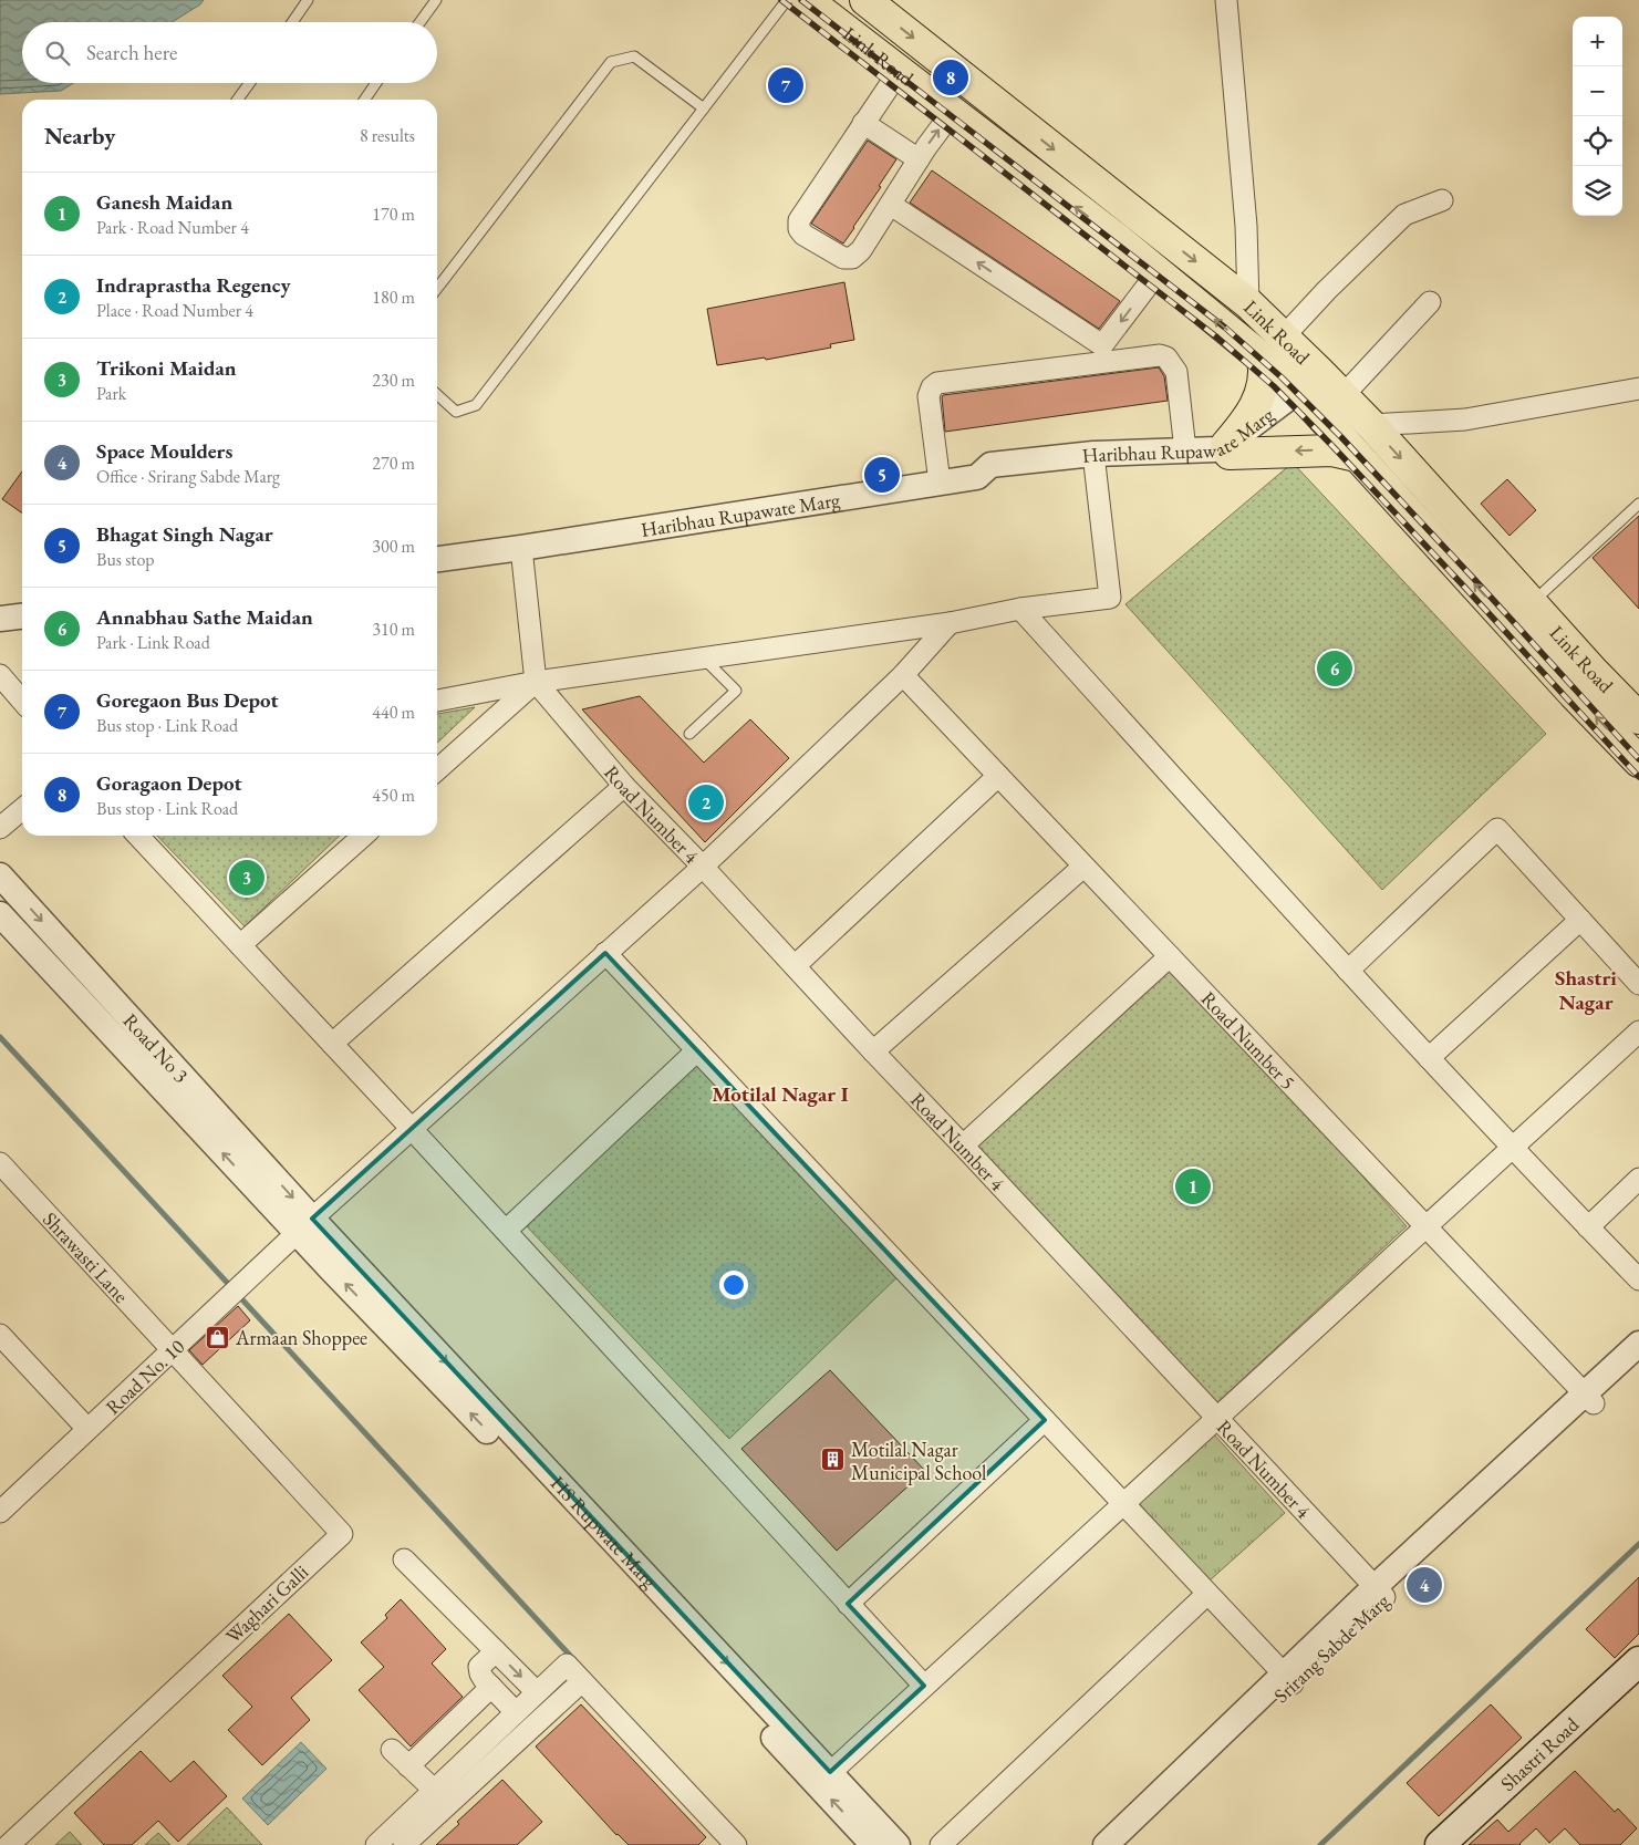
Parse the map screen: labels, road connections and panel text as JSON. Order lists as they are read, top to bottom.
{
  "streets": {
    "main road": ["Link Road", "Shastri Road"],
    "street": [
      "Haribhau Rupawate Marg",
      "Road Number 4",
      "Road Number 5",
      "Road No 3",
      "Shrawasti Lane",
      "Road No. 10",
      "HS Rupwate Marg",
      "Waghari Galli",
      "Srirang Sabde Marg"
    ]
  },
  "crossings": [
    ["Road Number 4", "Road No. 10"],
    ["Road Number 4", "Srirang Sabde Marg"],
    ["Road Number 5", "Road No. 10"],
    ["Road Number 5", "Srirang Sabde Marg"],
    ["Road No 3", "Road No. 10"],
    ["Road No 3", "HS Rupwate Marg"],
    ["Shrawasti Lane", "Road No. 10"],
    ["Shrawasti Lane", "Waghari Galli"],
    ["Road No. 10", "HS Rupwate Marg"],
    ["Road No. 10", "Waghari Galli"]
  ],
  "districts": ["Shastri Nagar", "Motilal Nagar I"],
  "places": {
    "shop": ["Armaan Shoppee"],
    "building": ["Motilal Nagar Municipal School"]
  },
  "page": {
    "map_buttons": ["+", "−"],
    "search": "Search here",
    "pins": [
      "8",
      "7",
      "5",
      "6",
      "2",
      "3",
      "1",
      "4"
    ],
    "heading": ["Nearby", "8 results"],
    "list": [
      {
        "mark": "1",
        "name": "Ganesh Maidan",
        "note": "Park · Road Number 4",
        "value": "170 m"
      },
      {
        "mark": "2",
        "name": "Indraprastha Regency",
        "note": "Place · Road Number 4",
        "value": "180 m"
      },
      {
        "mark": "3",
        "name": "Trikoni Maidan",
        "note": "Park",
        "value": "230 m"
      },
      {
        "mark": "4",
        "name": "Space Moulders",
        "note": "Office · Srirang Sabde Marg",
        "value": "270 m"
      },
      {
        "mark": "5",
        "name": "Bhagat Singh Nagar",
        "note": "Bus stop",
        "value": "300 m"
      },
      {
        "mark": "6",
        "name": "Annabhau Sathe Maidan",
        "note": "Park · Link Road",
        "value": "310 m"
      },
      {
        "mark": "7",
        "name": "Goregaon Bus Depot",
        "note": "Bus stop · Link Road",
        "value": "440 m"
      },
      {
        "mark": "8",
        "name": "Goragaon Depot",
        "note": "Bus stop · Link Road",
        "value": "450 m"
      }
    ]
  }
}
